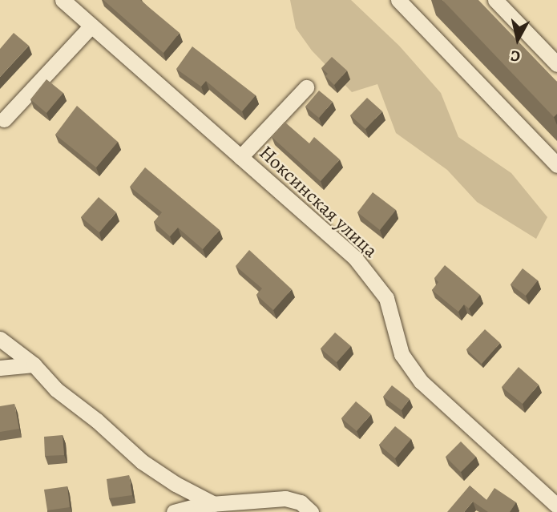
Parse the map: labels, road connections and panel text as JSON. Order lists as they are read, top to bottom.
{
  "streets": {
    "street": ["Ноксинская улица"]
  },
  "north": "bottom"
}
